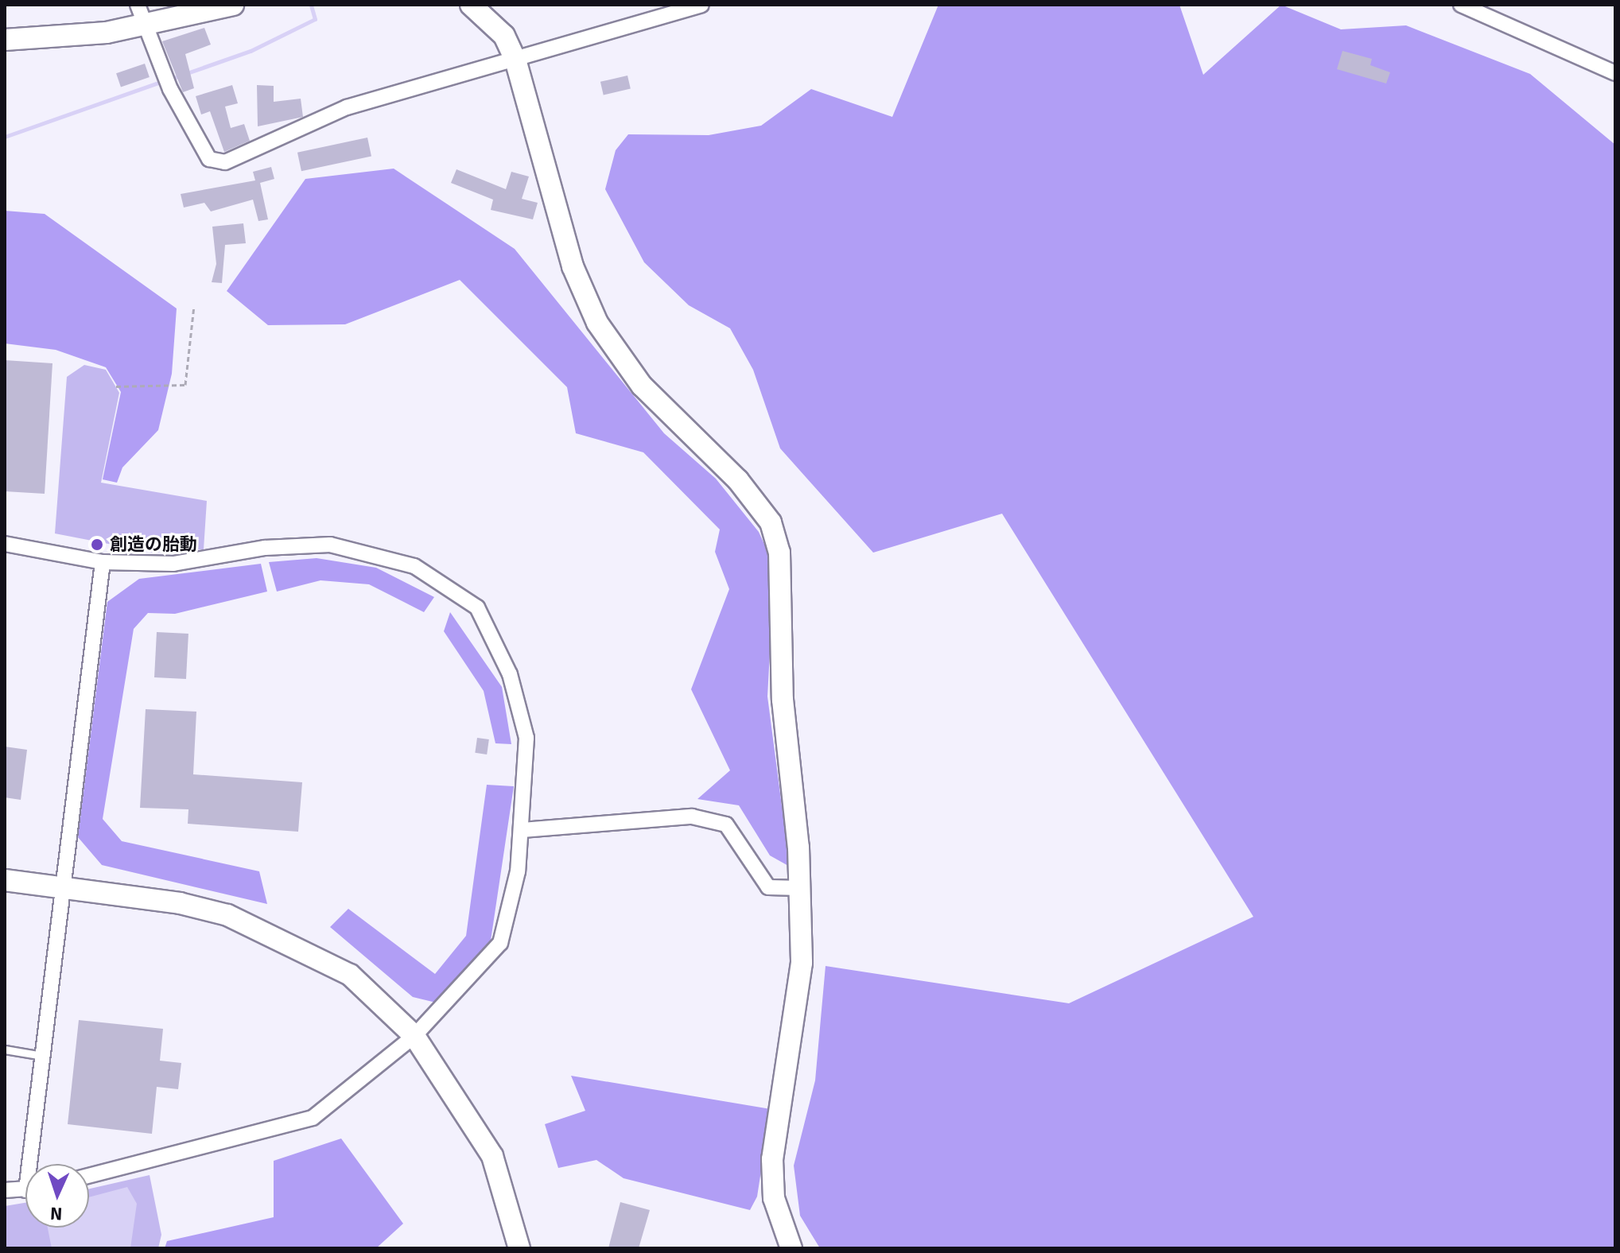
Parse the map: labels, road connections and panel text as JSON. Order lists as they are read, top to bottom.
{
  "places": ["創造の胎動"],
  "north": "bottom"
}
